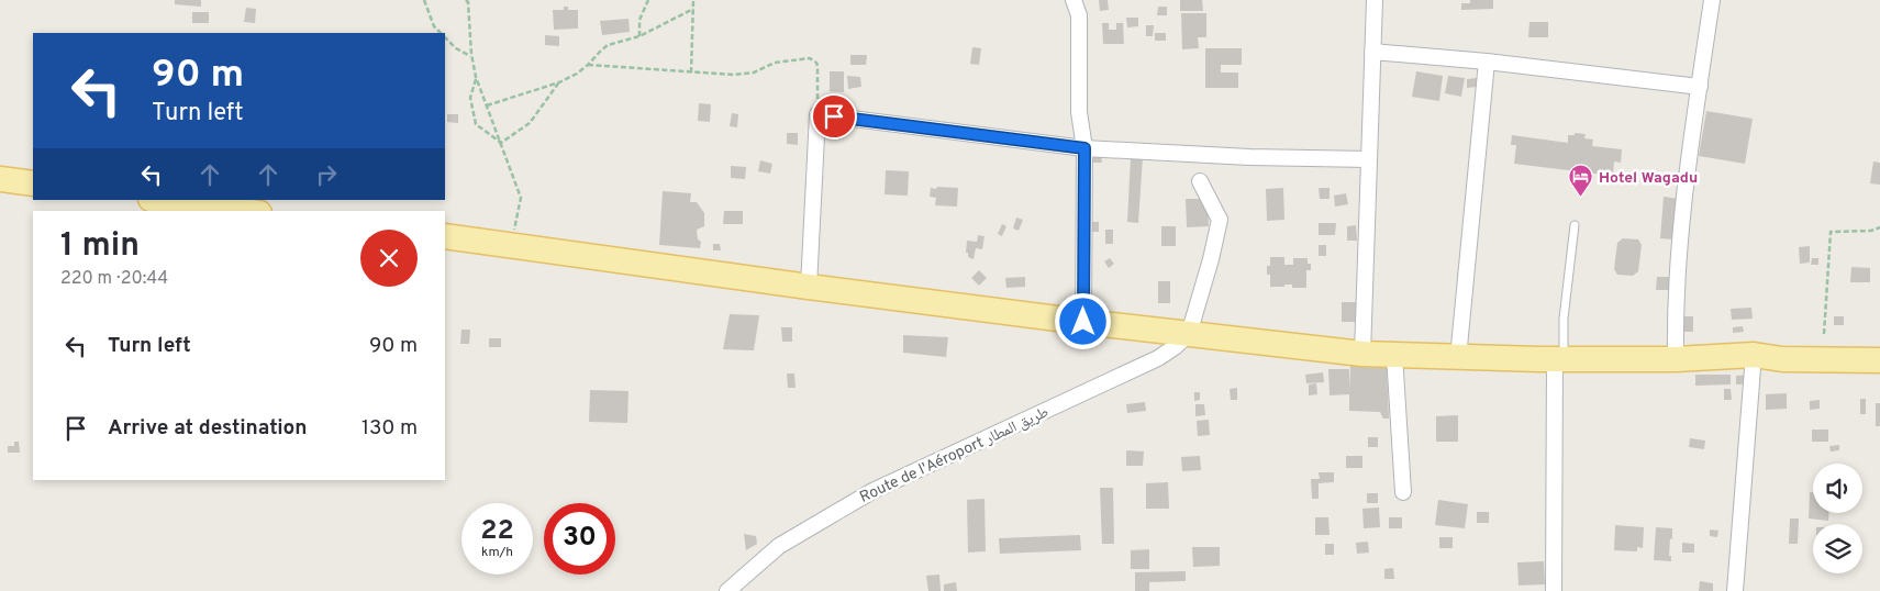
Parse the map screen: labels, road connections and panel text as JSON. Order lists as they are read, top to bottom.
{
  "streets": {
    "street": ["Route de l'Aéroport طريق المطار"]
  },
  "places": {
    "hotel": ["Hotel Wagadu"]
  },
  "page": {
    "turn": ["90 m", "Turn left"],
    "heading": ["1 min", "220 m · 20:44"],
    "list": [
      {
        "name": "Turn left",
        "value": "90 m"
      },
      {
        "name": "Arrive at destination",
        "value": "130 m"
      }
    ],
    "speed": "22 km/h",
    "limit": "30"
  }
}
